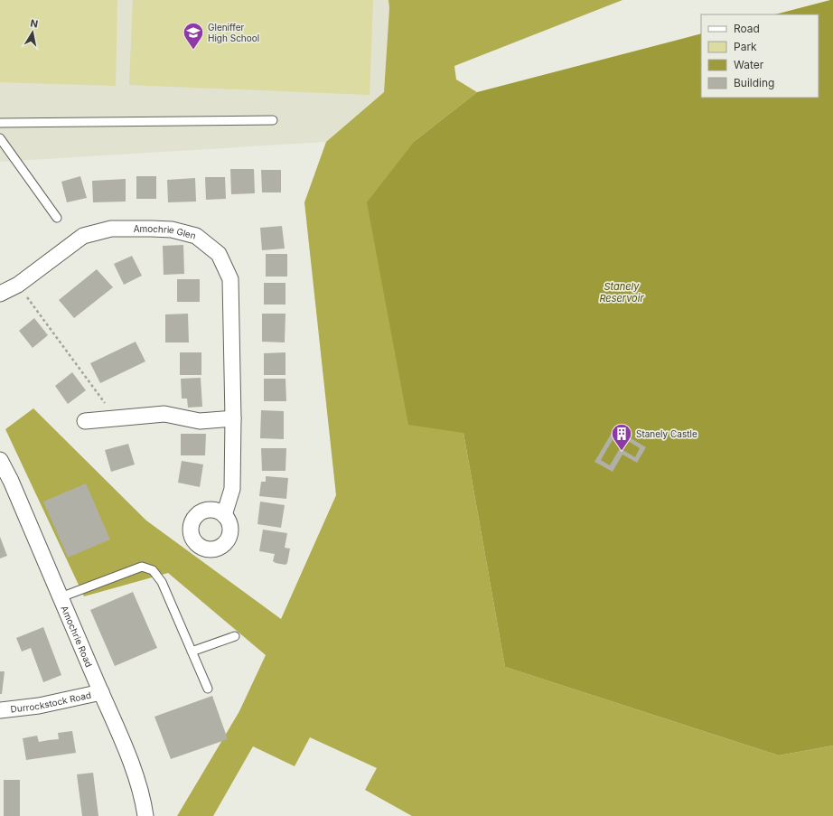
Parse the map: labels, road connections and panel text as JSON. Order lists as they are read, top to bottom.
{
  "streets": {
    "street": ["Amochrie Glen", "Amochrie Road", "Durrockstock Road"]
  },
  "crossings": [
    ["Amochrie Road", "Durrockstock Road"]
  ],
  "water": ["Stanely Reservoir"],
  "places": {
    "school or university": ["Gleniffer High School"],
    "building": ["Stanely Castle"]
  },
  "legend": [
    "Road",
    "Park",
    "Water",
    "Building"
  ],
  "north": "top"
}
